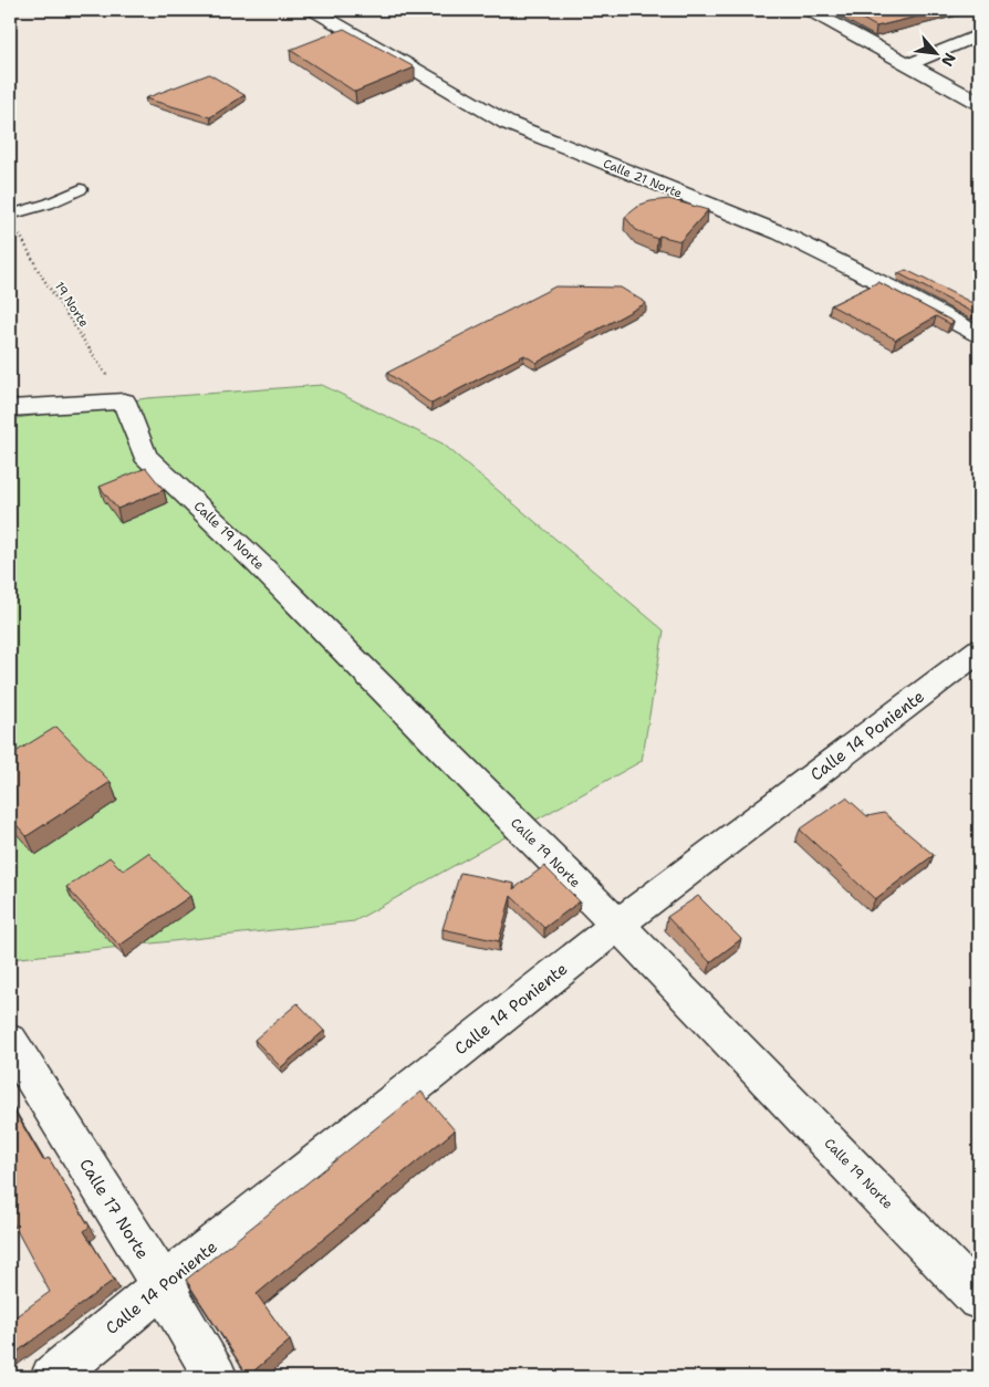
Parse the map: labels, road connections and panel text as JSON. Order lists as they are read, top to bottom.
{
  "streets": {
    "street": [
      "Calle 21 Norte",
      "Calle 19 Norte",
      "Calle 14 Poniente",
      "Calle 17 Norte"
    ],
    "path": ["19 Norte"]
  },
  "crossings": [
    ["19 Norte", "Calle 19 Norte"],
    ["Calle 19 Norte", "Calle 14 Poniente"],
    ["Calle 14 Poniente", "Calle 17 Norte"]
  ],
  "north": "bottom right"
}
